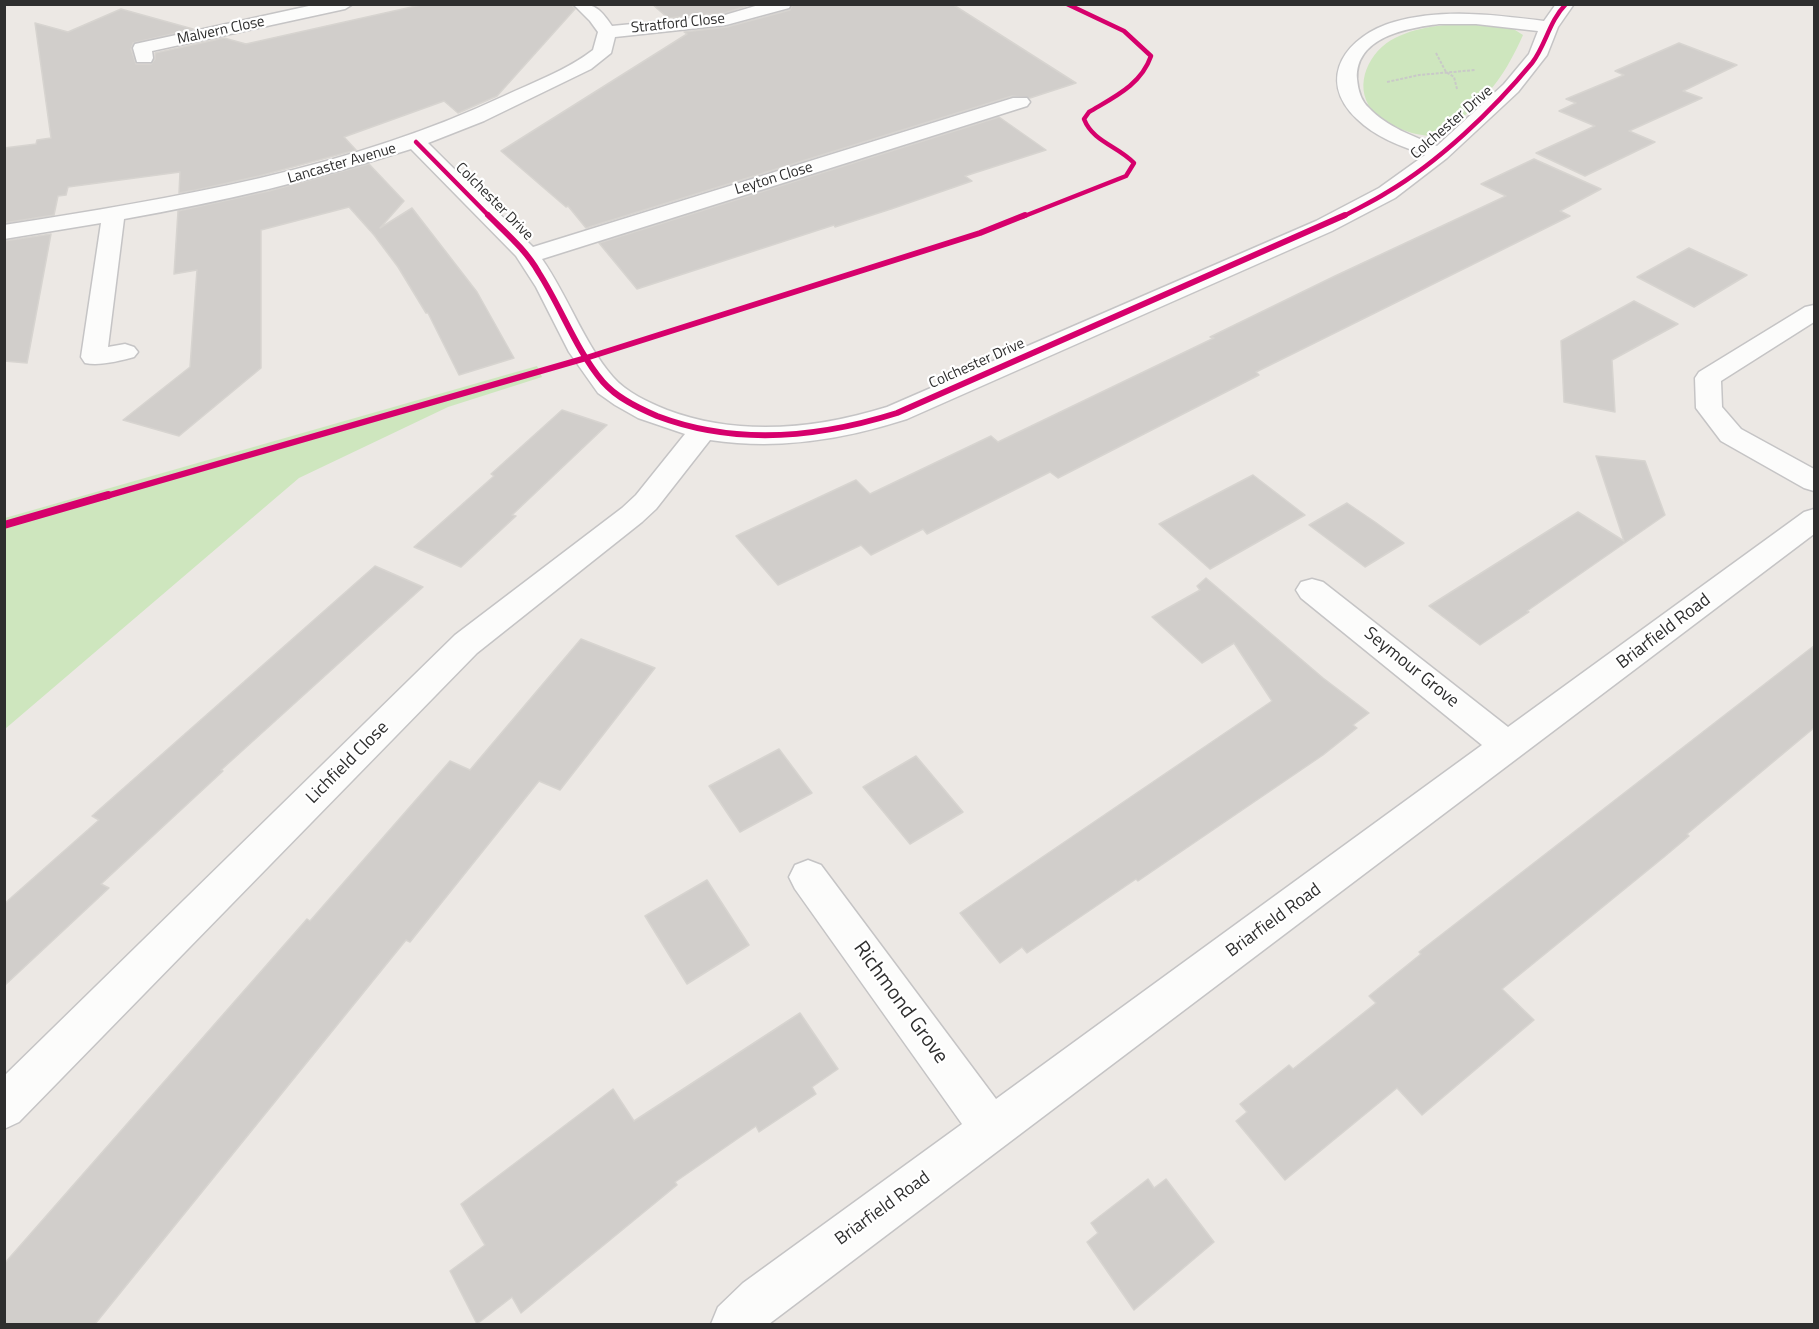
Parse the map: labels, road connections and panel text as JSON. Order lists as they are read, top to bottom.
{
  "streets": {
    "street": [
      "Stratford Close",
      "Malvern Close",
      "Colchester Drive",
      "Lancaster Avenue",
      "Leyton Close",
      "Briarfield Road",
      "Seymour Grove",
      "Lichfield Close",
      "Richmond Grove"
    ]
  },
  "crossings": [
    ["Stratford Close", "Lancaster Avenue"],
    ["Colchester Drive", "Lancaster Avenue"],
    ["Colchester Drive", "Leyton Close"],
    ["Colchester Drive", "Lichfield Close"],
    ["Briarfield Road", "Seymour Grove"],
    ["Briarfield Road", "Richmond Grove"]
  ]
}
